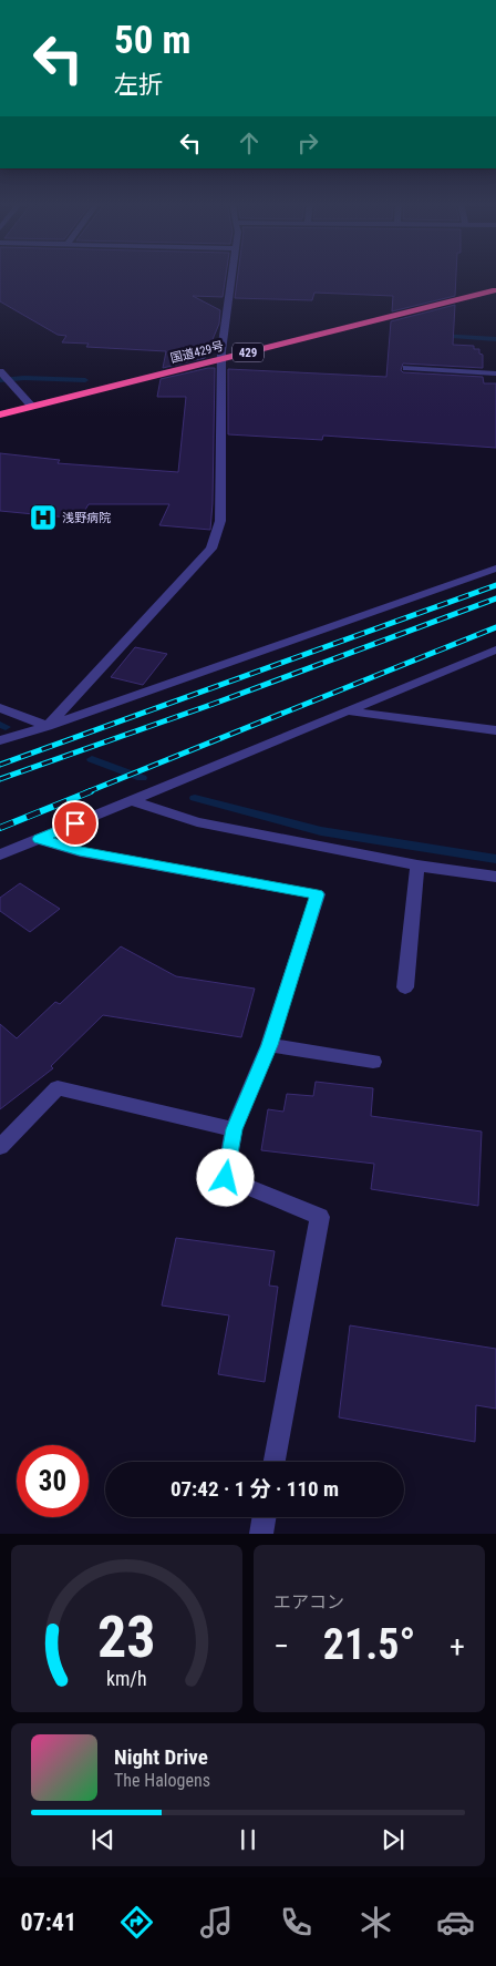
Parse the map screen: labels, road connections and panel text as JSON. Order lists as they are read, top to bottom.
{
  "streets": {
    "highway": ["国道429号", "429"]
  },
  "places": {
    "hospital": ["浅野病院"]
  },
  "page": {
    "turn": ["50 m", "左折"],
    "limit": "30",
    "trip": "07:42 · 1 分 · 110 m",
    "tile": "エアコン",
    "heat": ["−", "21.5°", "+"],
    "song": ["Night Drive", "The Halogens"],
    "tabs": "07:41",
    "gauge": ["23", "km/h"]
  }
}
